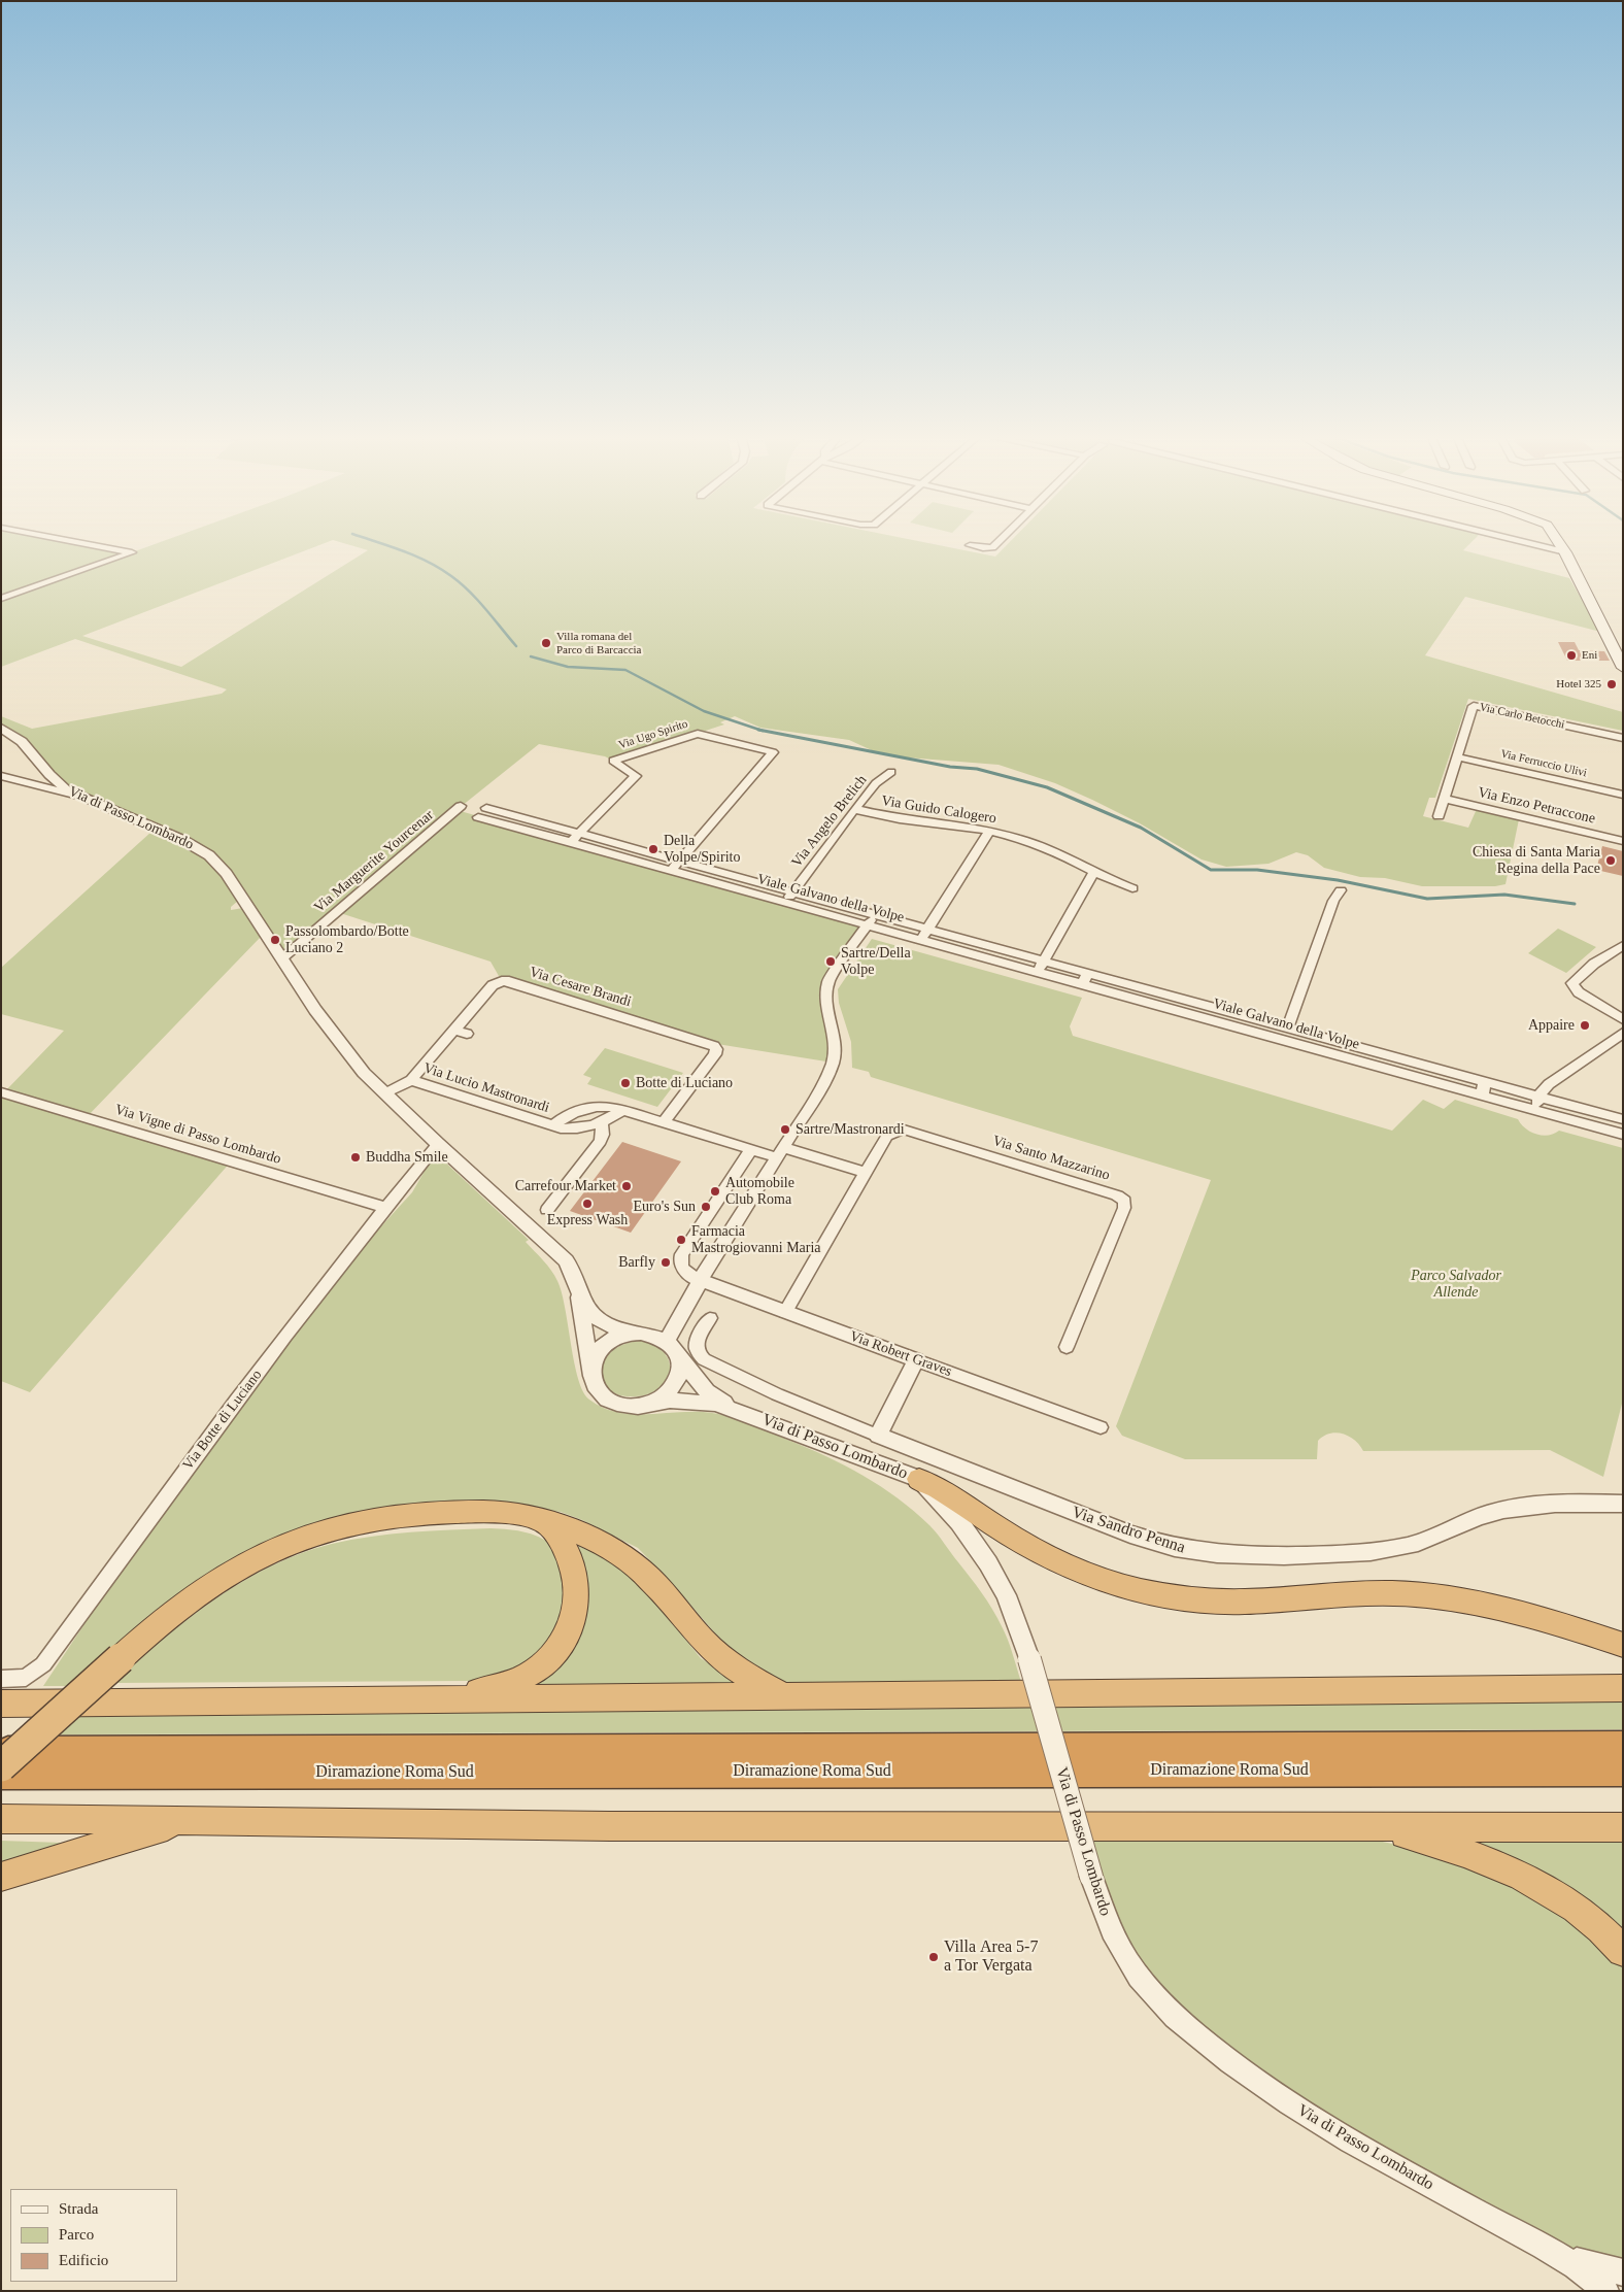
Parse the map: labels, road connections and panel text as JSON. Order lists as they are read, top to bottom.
{
  "streets": {
    "highway": ["Diramazione Roma Sud"],
    "street": [
      "Via Carlo Betocchi",
      "Via Ugo Spirito",
      "Via Ferruccio Ulivi",
      "Via Enzo Petraccone",
      "Via Guido Calogero",
      "Via di Passo Lombardo",
      "Via Angelo Brelich",
      "Via Marguerite Yourcenar",
      "Viale Galvano della Volpe",
      "Via Cesare Brandi",
      "Via Lucio Mastronardi",
      "Via Vigne di Passo Lombardo",
      "Via Santo Mazzarino",
      "Via Robert Graves",
      "Via Botte di Luciano",
      "Via Sandro Penna"
    ]
  },
  "crossings": [
    ["Via Carlo Betocchi", "Via Ferruccio Ulivi"],
    ["Via Carlo Betocchi", "Via Enzo Petraccone"],
    ["Via Ugo Spirito", "Viale Galvano della Volpe"],
    ["Via Guido Calogero", "Via Angelo Brelich"],
    ["Via di Passo Lombardo", "Via Marguerite Yourcenar"],
    ["Via di Passo Lombardo", "Via Cesare Brandi"],
    ["Via di Passo Lombardo", "Via Botte di Luciano"],
    ["Via Angelo Brelich", "Viale Galvano della Volpe"],
    ["Via Cesare Brandi", "Via Lucio Mastronardi"],
    ["Via Vigne di Passo Lombardo", "Via Botte di Luciano"],
    ["Via Santo Mazzarino", "Via Robert Graves"]
  ],
  "parks": ["Parco Salvador Allende"],
  "places": [
    "Villa romana del Parco di Barcaccia",
    "Eni",
    "Hotel 325",
    "Della Volpe/Spirito",
    "Chiesa di Santa Maria Regina della Pace",
    "Passolombardo/Botte Luciano 2",
    "Sartre/Della Volpe",
    "Appaire",
    "Botte di Luciano",
    "Sartre/Mastronardi",
    "Buddha Smile",
    "Carrefour Market",
    "Automobile Club Roma",
    "Express Wash",
    "Euro's Sun",
    "Farmacia Mastrogiovanni Maria",
    "Barfly",
    "Villa Area 5-7 a Tor Vergata"
  ],
  "legend": ["Strada", "Parco", "Edificio"]
}
